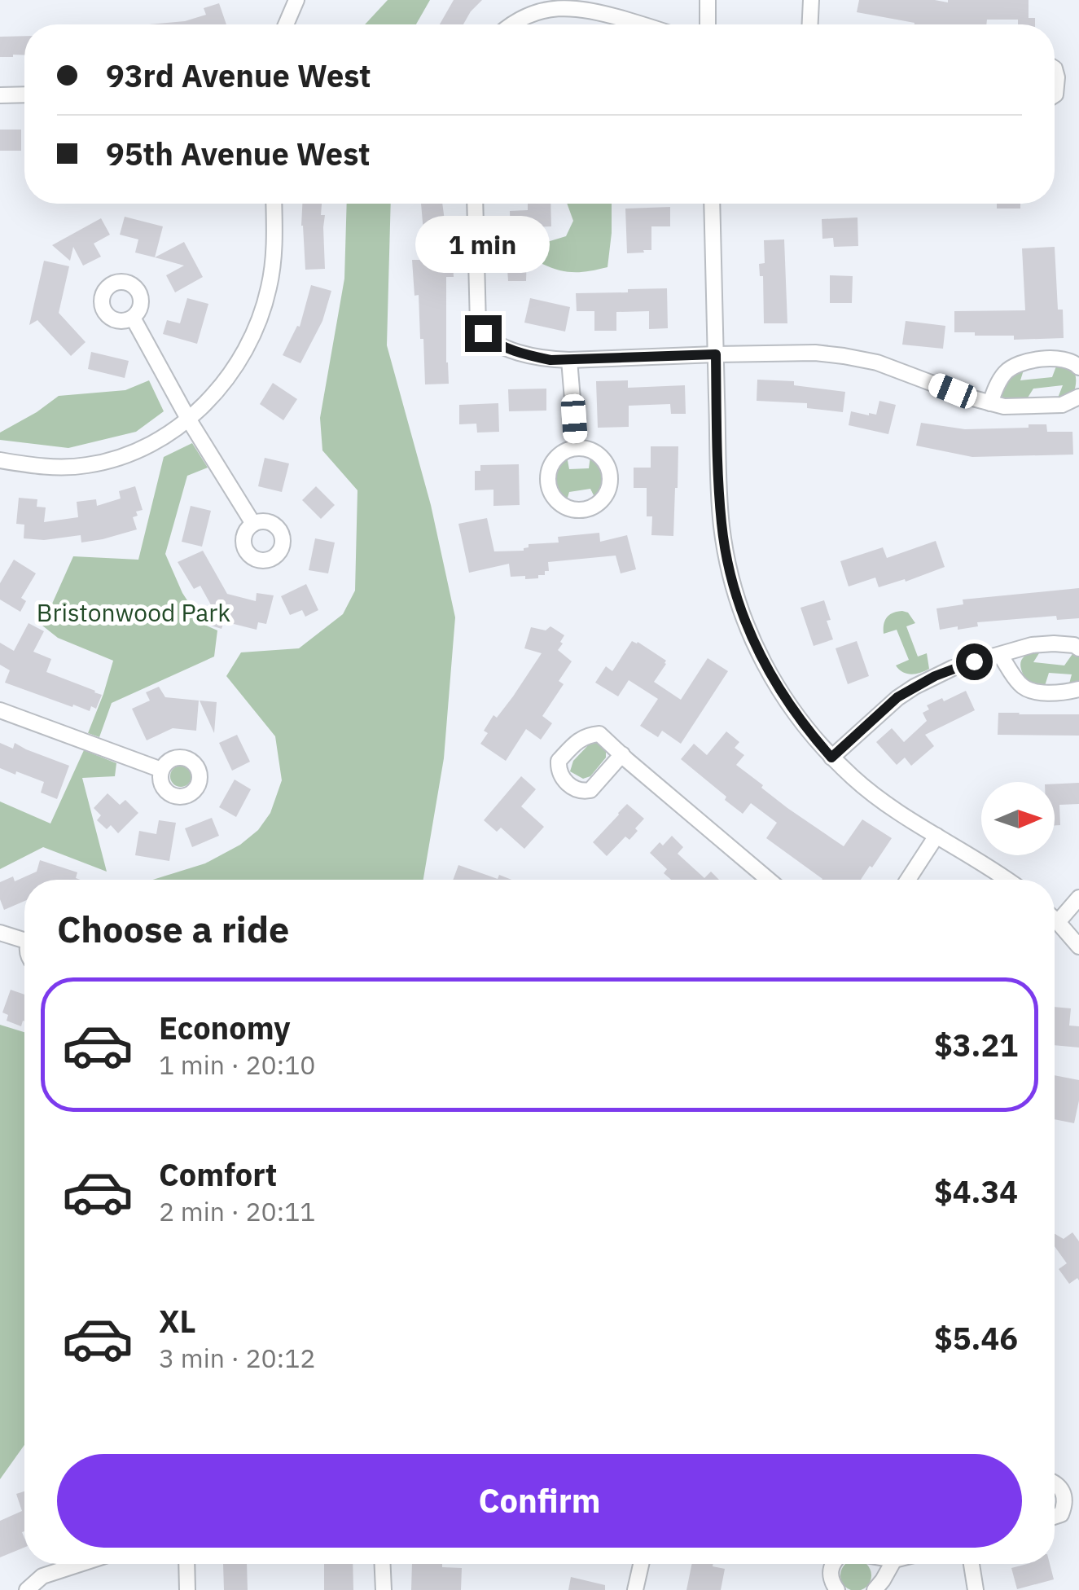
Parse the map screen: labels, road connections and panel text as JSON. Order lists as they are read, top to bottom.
{
  "parks": ["Bristonwood Park"],
  "north": "right",
  "page": {
    "banner": ["93rd Avenue West", "95th Avenue West"],
    "bubble": "1 min",
    "heading": "Choose a ride",
    "list": [
      {
        "name": "Economy",
        "note": "1 min · 20:10",
        "value": "$3.21"
      },
      {
        "name": "Comfort",
        "note": "2 min · 20:11",
        "value": "$4.34"
      },
      {
        "name": "XL",
        "note": "3 min · 20:12",
        "value": "$5.46"
      }
    ],
    "buttons": "Confirm"
  }
}
